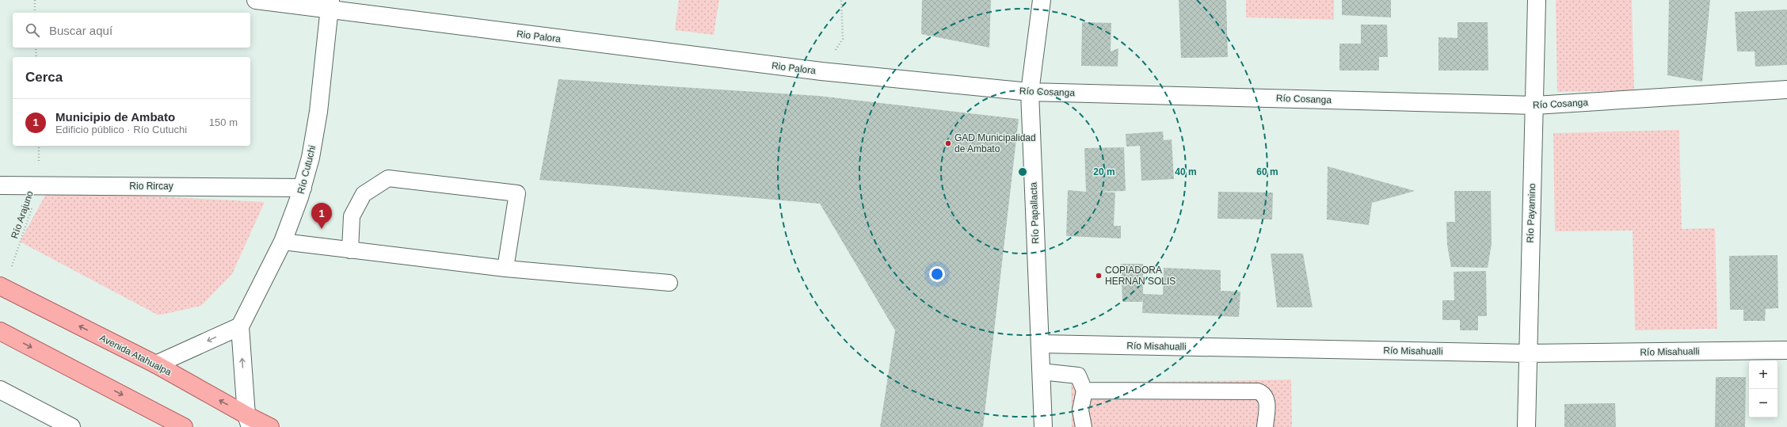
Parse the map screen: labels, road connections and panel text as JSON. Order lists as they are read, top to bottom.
{
  "streets": {
    "main road": ["Avenida Atahualpa"],
    "street": [
      "Rio Palora",
      "Río Cosanga",
      "Río Cutuchi",
      "Rio Rircay",
      "Río Papallacta",
      "Río Payamino",
      "Río Misahualli"
    ],
    "path": ["Río Arajuno"]
  },
  "crossings": [
    ["Rio Palora", "Río Cosanga"],
    ["Rio Palora", "Río Cutuchi"],
    ["Río Cosanga", "Río Papallacta"],
    ["Río Cosanga", "Río Payamino"],
    ["Río Cutuchi", "Rio Rircay"],
    ["Rio Rircay", "Río Arajuno"],
    ["Río Papallacta", "Río Misahualli"],
    ["Río Payamino", "Río Misahualli"],
    ["Río Arajuno", "Avenida Atahualpa"]
  ],
  "places": ["GAD Municipalidad de Ambato", "COPIADORA HERNAN SOLIS"],
  "page": {
    "search": "Buscar aquí",
    "heading": "Cerca",
    "list": [
      {
        "mark": "1",
        "name": "Municipio de Ambato",
        "note": "Edificio público · Río Cutuchi",
        "value": "150 m"
      }
    ],
    "pins": "1",
    "map_buttons": ["+", "−"]
  },
  "rings": ["20 m", "40 m", "60 m"]
}
